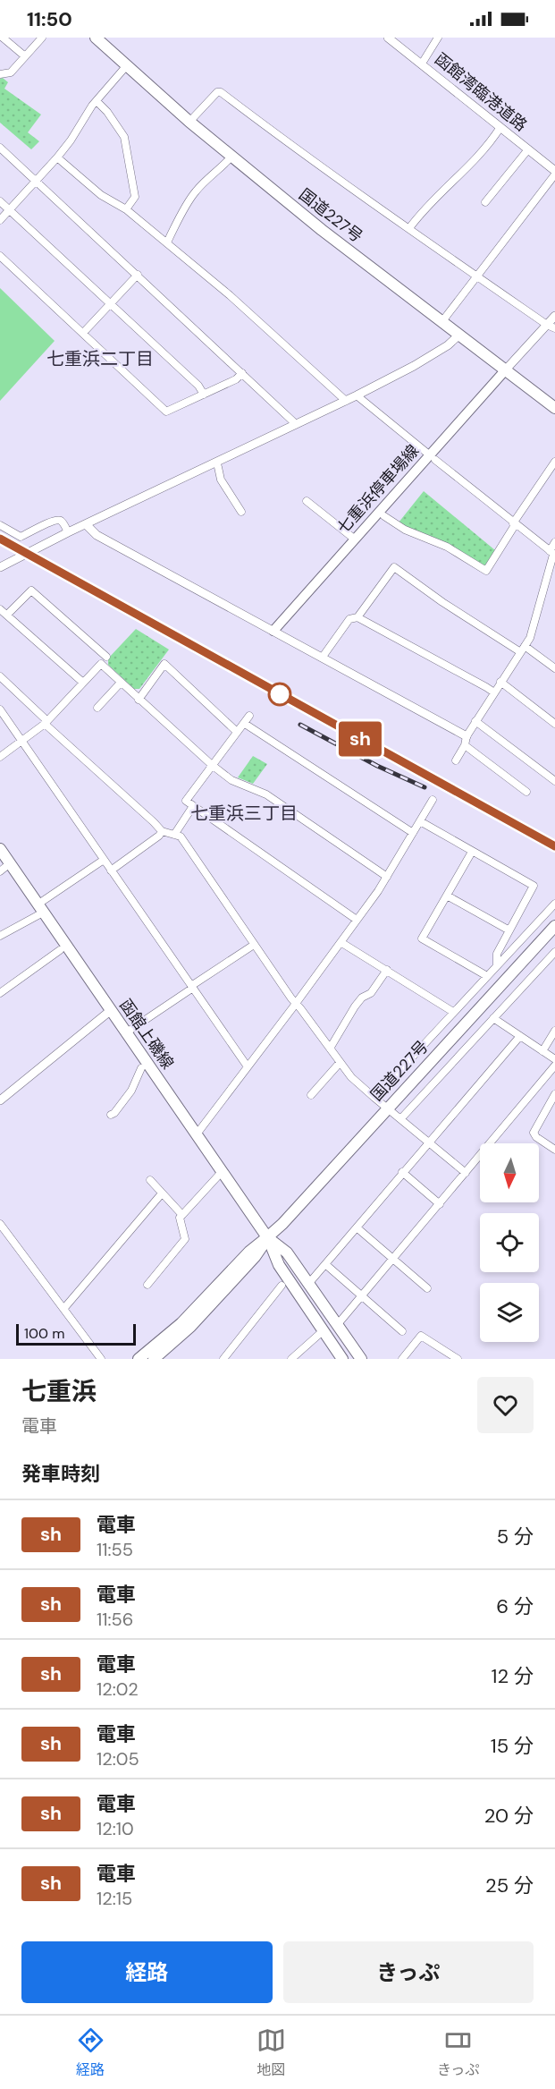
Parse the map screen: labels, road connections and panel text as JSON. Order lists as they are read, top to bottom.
{
  "streets": {
    "main road": ["国道227号", "七重浜停車場線", "函館上磯線"],
    "street": ["函館湾臨港道路"]
  },
  "crossings": [
    ["国道227号", "七重浜停車場線"],
    ["国道227号", "函館上磯線"]
  ],
  "districts": ["七重浜二丁目", "七重浜三丁目"],
  "scale_bar": "100 m",
  "north": "bottom",
  "page": {
    "status": "11:50",
    "on_map": "sh",
    "scale": "100 m",
    "heading": [
      ["七重浜", "電車"],
      "発車時刻"
    ],
    "list": [
      {
        "mark": "sh",
        "name": "電車",
        "note": "11:55",
        "value": "5 分"
      },
      {
        "mark": "sh",
        "name": "電車",
        "note": "11:56",
        "value": "6 分"
      },
      {
        "mark": "sh",
        "name": "電車",
        "note": "12:02",
        "value": "12 分"
      },
      {
        "mark": "sh",
        "name": "電車",
        "note": "12:05",
        "value": "15 分"
      },
      {
        "mark": "sh",
        "name": "電車",
        "note": "12:10",
        "value": "20 分"
      },
      {
        "mark": "sh",
        "name": "電車",
        "note": "12:15",
        "value": "25 分"
      }
    ],
    "buttons": ["経路", "きっぷ"],
    "tabs": ["経路", "地図", "きっぷ"]
  }
}
